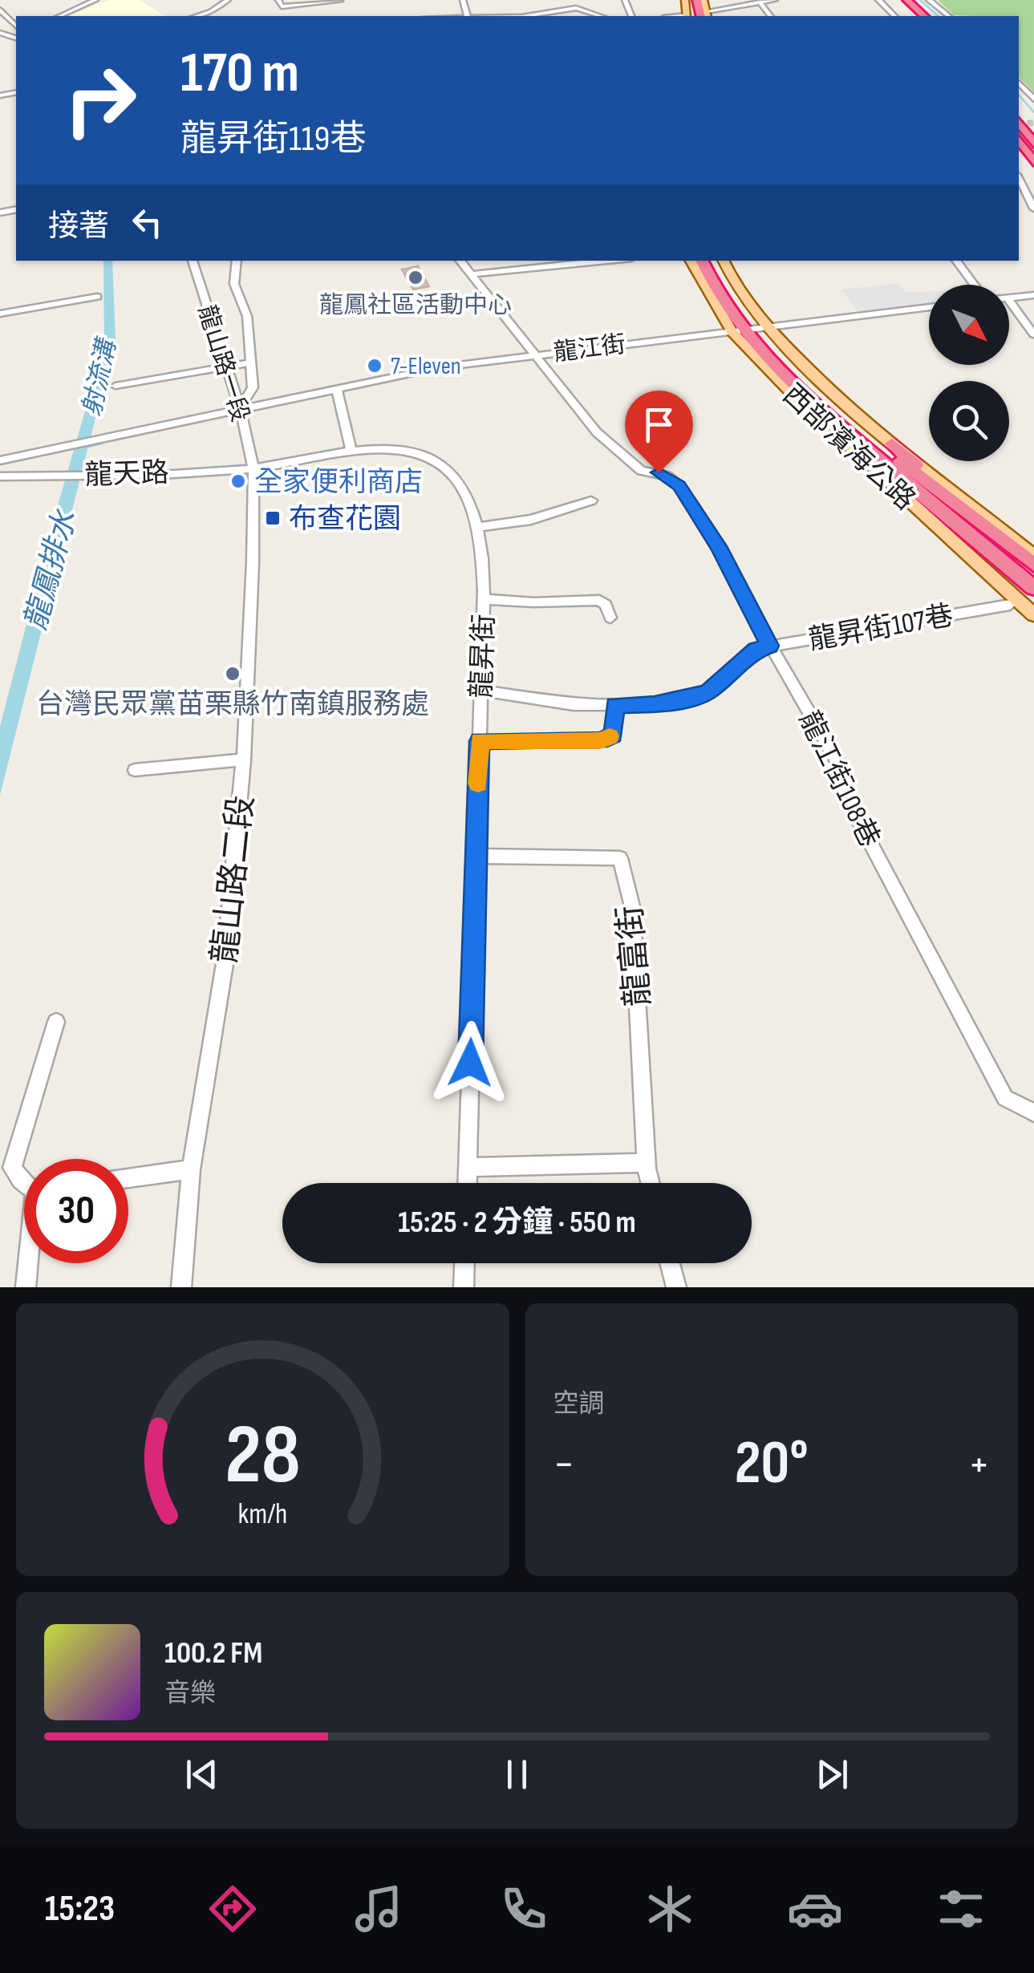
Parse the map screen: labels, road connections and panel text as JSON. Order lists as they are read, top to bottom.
{
  "streets": {
    "main road": ["西部濱海公路"],
    "street": [
      "龍江街",
      "龍山路一段",
      "龍天路",
      "龍昇街107巷",
      "龍昇街",
      "龍江街108巷",
      "龍山路二段",
      "龍富街"
    ]
  },
  "crossings": [
    ["龍江街", "龍山路一段"],
    ["龍江街", "西部濱海公路"],
    ["龍江街", "龍江街108巷"],
    ["龍山路一段", "龍天路"],
    ["龍山路一段", "龍昇街"],
    ["龍山路一段", "龍山路二段"],
    ["龍天路", "龍昇街"],
    ["龍天路", "龍山路二段"],
    ["龍昇街107巷", "龍昇街"],
    ["龍昇街107巷", "龍江街108巷"],
    ["龍昇街", "龍山路二段"],
    ["龍昇街", "龍富街"]
  ],
  "water": ["射流溝", "龍鳳排水"],
  "places": {
    "other": [
      "龍鳳社區活動中心",
      "7-Eleven",
      "全家便利商店",
      "台灣民眾黨苗栗縣竹南鎮服務處"
    ],
    "transit": ["布查花園"]
  },
  "north": "bottom right",
  "page": {
    "turn": ["170 m", "龍昇街119巷"],
    "then": "接著",
    "limit": "30",
    "trip": "15:25 · 2 分鐘 · 550 m",
    "tile": "空調",
    "heat": ["−", "20°", "+"],
    "song": ["100.2 FM", "音樂"],
    "tabs": "15:23",
    "gauge": ["28", "km/h"]
  }
}
